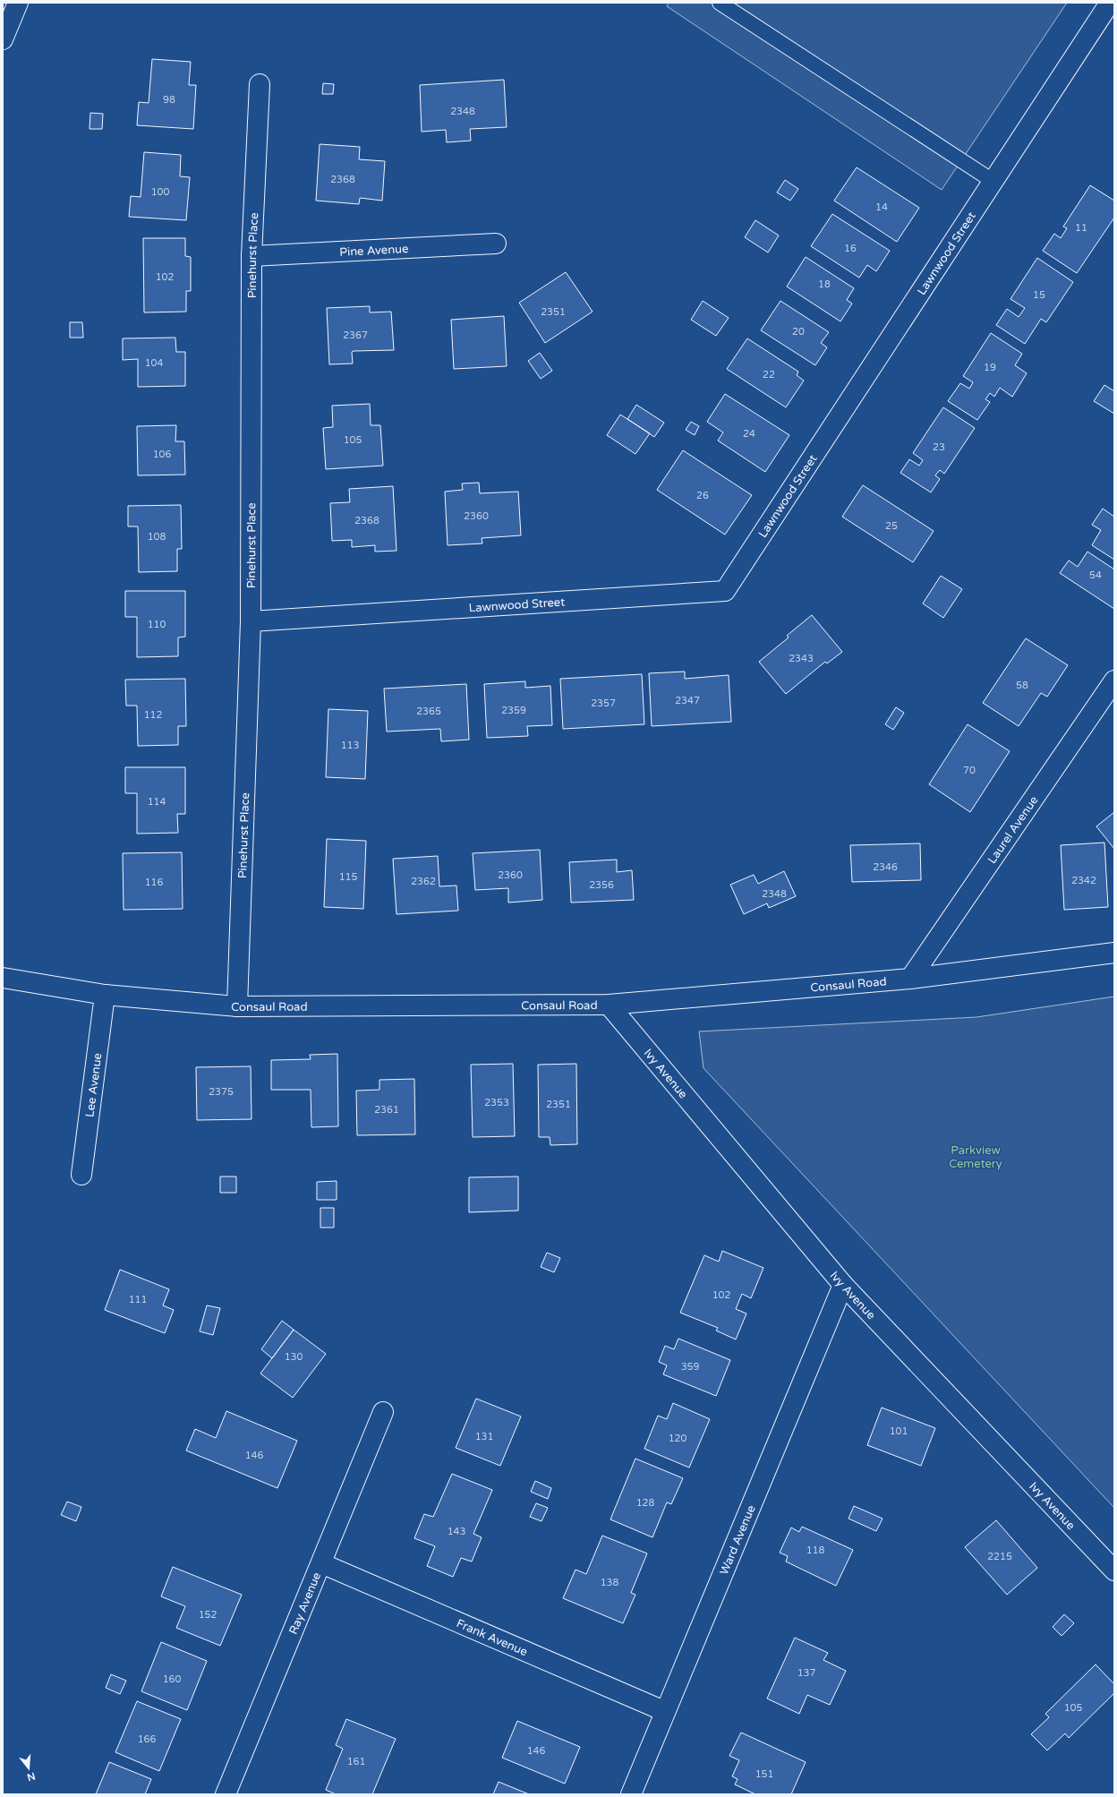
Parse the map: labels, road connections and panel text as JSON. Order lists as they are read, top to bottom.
{
  "streets": {
    "main road": [
      "Pine Avenue",
      "Lawnwood Street",
      "Pinehurst Place",
      "Laurel Avenue",
      "Consaul Road",
      "Ivy Avenue",
      "Lee Avenue",
      "Ward Avenue",
      "Ray Avenue",
      "Frank Avenue"
    ]
  },
  "crossings": [
    ["Pine Avenue", "Pinehurst Place"],
    ["Lawnwood Street", "Pinehurst Place"],
    ["Pinehurst Place", "Consaul Road"],
    ["Laurel Avenue", "Consaul Road"],
    ["Consaul Road", "Ivy Avenue"],
    ["Consaul Road", "Lee Avenue"],
    ["Ivy Avenue", "Ward Avenue"],
    ["Ward Avenue", "Frank Avenue"],
    ["Ray Avenue", "Frank Avenue"]
  ],
  "parks": ["Parkview Cemetery"],
  "house_numbers": [
    "98",
    "2348",
    "2368",
    "100",
    "14",
    "11",
    "16",
    "102",
    "18",
    "15",
    "2351",
    "20",
    "2367",
    "104",
    "19",
    "22",
    "24",
    "105",
    "23",
    "106",
    "26",
    "2360",
    "2368",
    "25",
    "108",
    "54",
    "110",
    "2343",
    "58",
    "2347",
    "2357",
    "2359",
    "2365",
    "112",
    "113",
    "70",
    "114",
    "2346",
    "2360",
    "115",
    "2342",
    "2362",
    "116",
    "2356",
    "2348",
    "2375",
    "2353",
    "2351",
    "2361",
    "102",
    "111",
    "130",
    "359",
    "101",
    "131",
    "120",
    "146",
    "128",
    "143",
    "118",
    "2215",
    "138",
    "152",
    "137",
    "160",
    "105",
    "166",
    "146",
    "161",
    "151"
  ],
  "north": "bottom"
}
